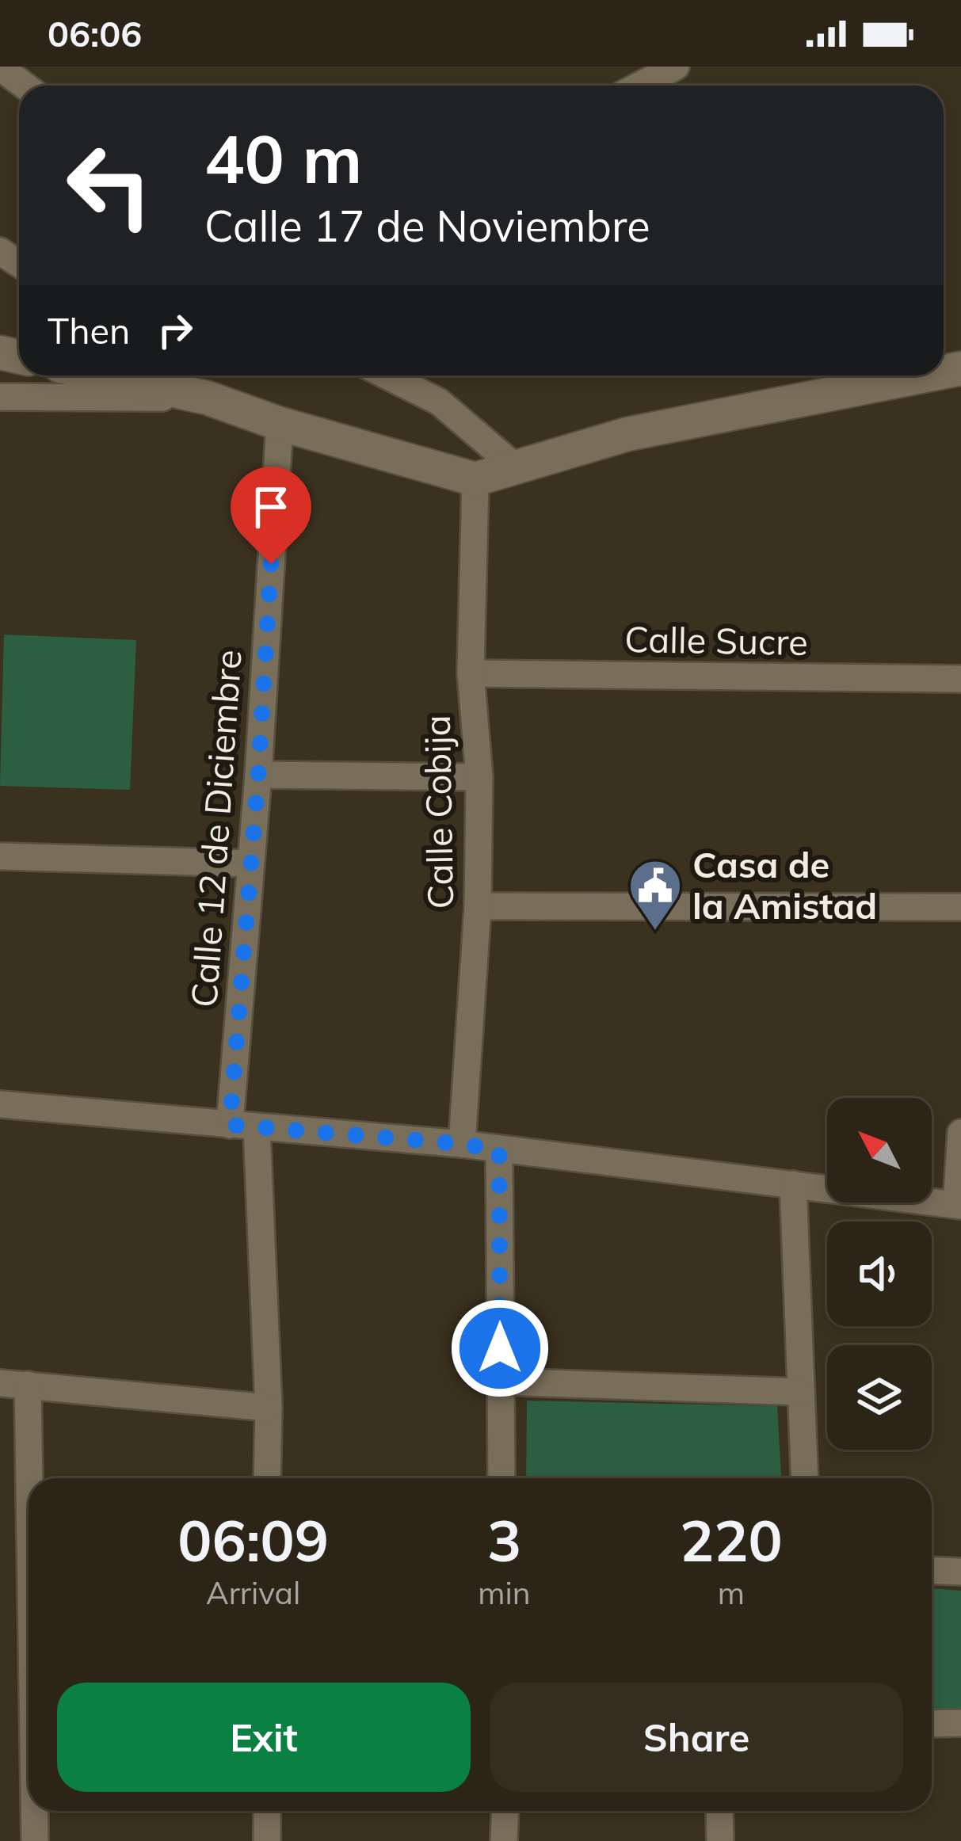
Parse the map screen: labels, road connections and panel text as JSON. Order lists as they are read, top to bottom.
{
  "streets": {
    "street": ["Calle Sucre", "Calle Cobija", "Calle 12 de Diciembre"]
  },
  "crossings": [
    ["Calle Sucre", "Calle Cobija"]
  ],
  "places": {
    "public building": ["Casa de la Amistad"]
  },
  "north": "top left",
  "page": {
    "status": "06:06",
    "turn": ["40 m", "Calle 17 de Noviembre"],
    "then": "Then",
    "eta": [
      "06:09",
      "Arrival",
      "3",
      "min",
      "220",
      "m"
    ],
    "buttons": ["Exit", "Share"]
  }
}
